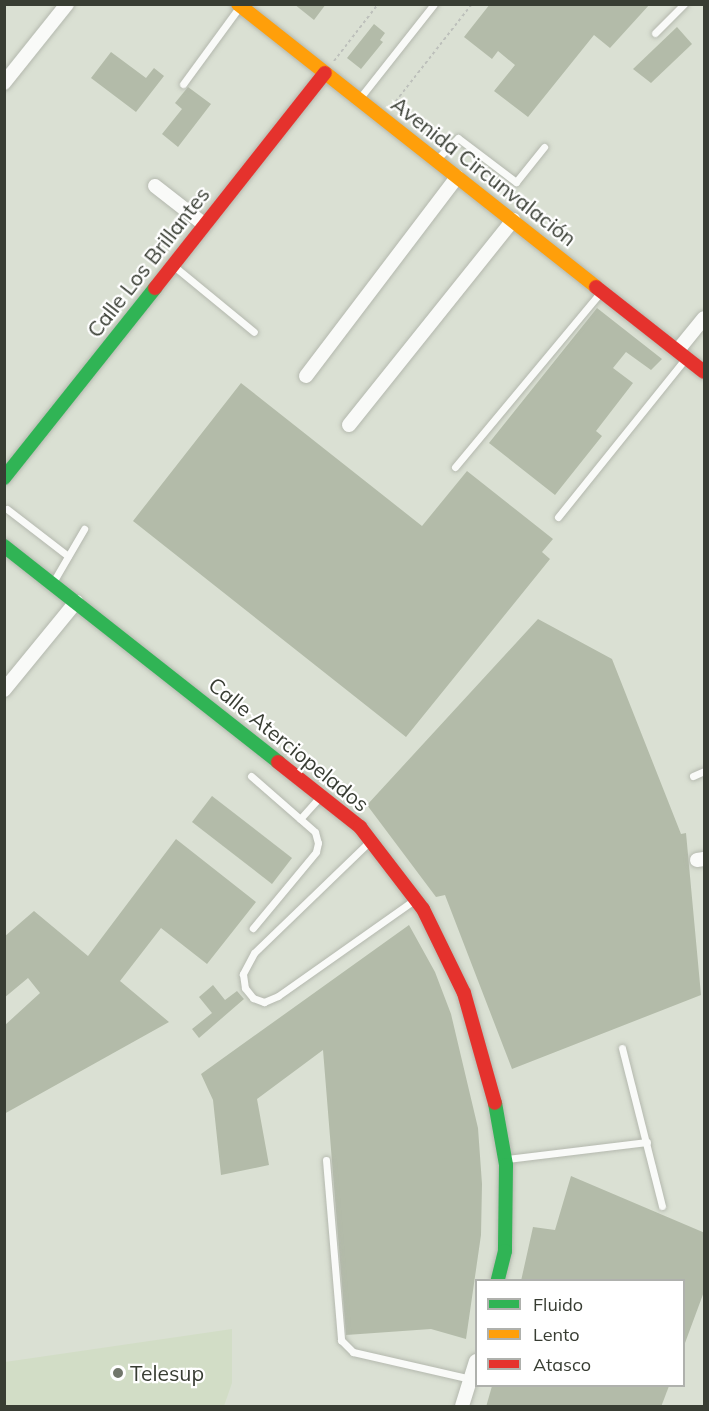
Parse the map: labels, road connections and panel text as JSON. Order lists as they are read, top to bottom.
{
  "streets": {
    "street": ["Avenida Circunvalación", "Calle Los Brillantes", "Calle Aterciopelados"]
  },
  "crossings": [
    ["Avenida Circunvalación", "Calle Los Brillantes"]
  ],
  "places": ["Telesup"],
  "legend": ["Fluido", "Lento", "Atasco"]
}
